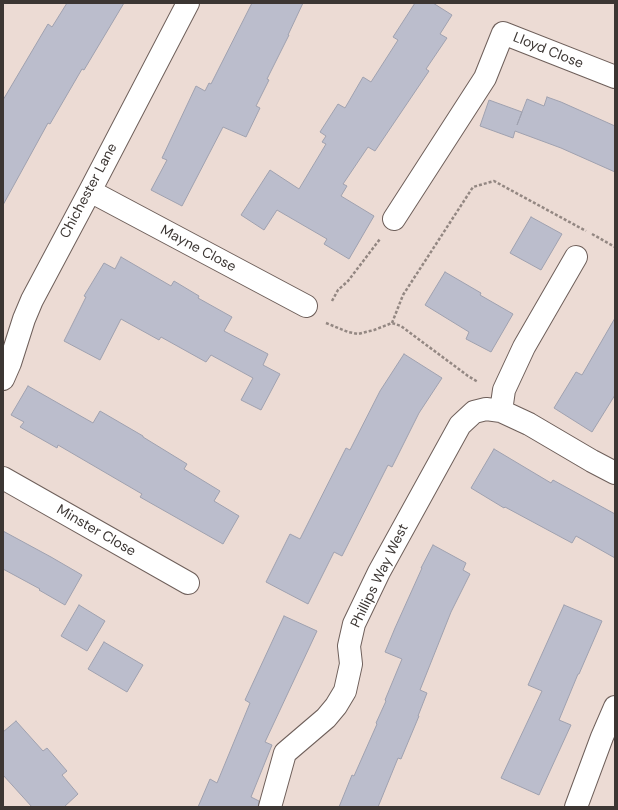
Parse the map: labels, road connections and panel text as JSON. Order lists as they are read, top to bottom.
{
  "streets": {
    "street": [
      "Lloyd Close",
      "Chichester Lane",
      "Mayne Close",
      "Minster Close",
      "Phillips Way West"
    ]
  },
  "crossings": [
    ["Chichester Lane", "Mayne Close"]
  ]
}
